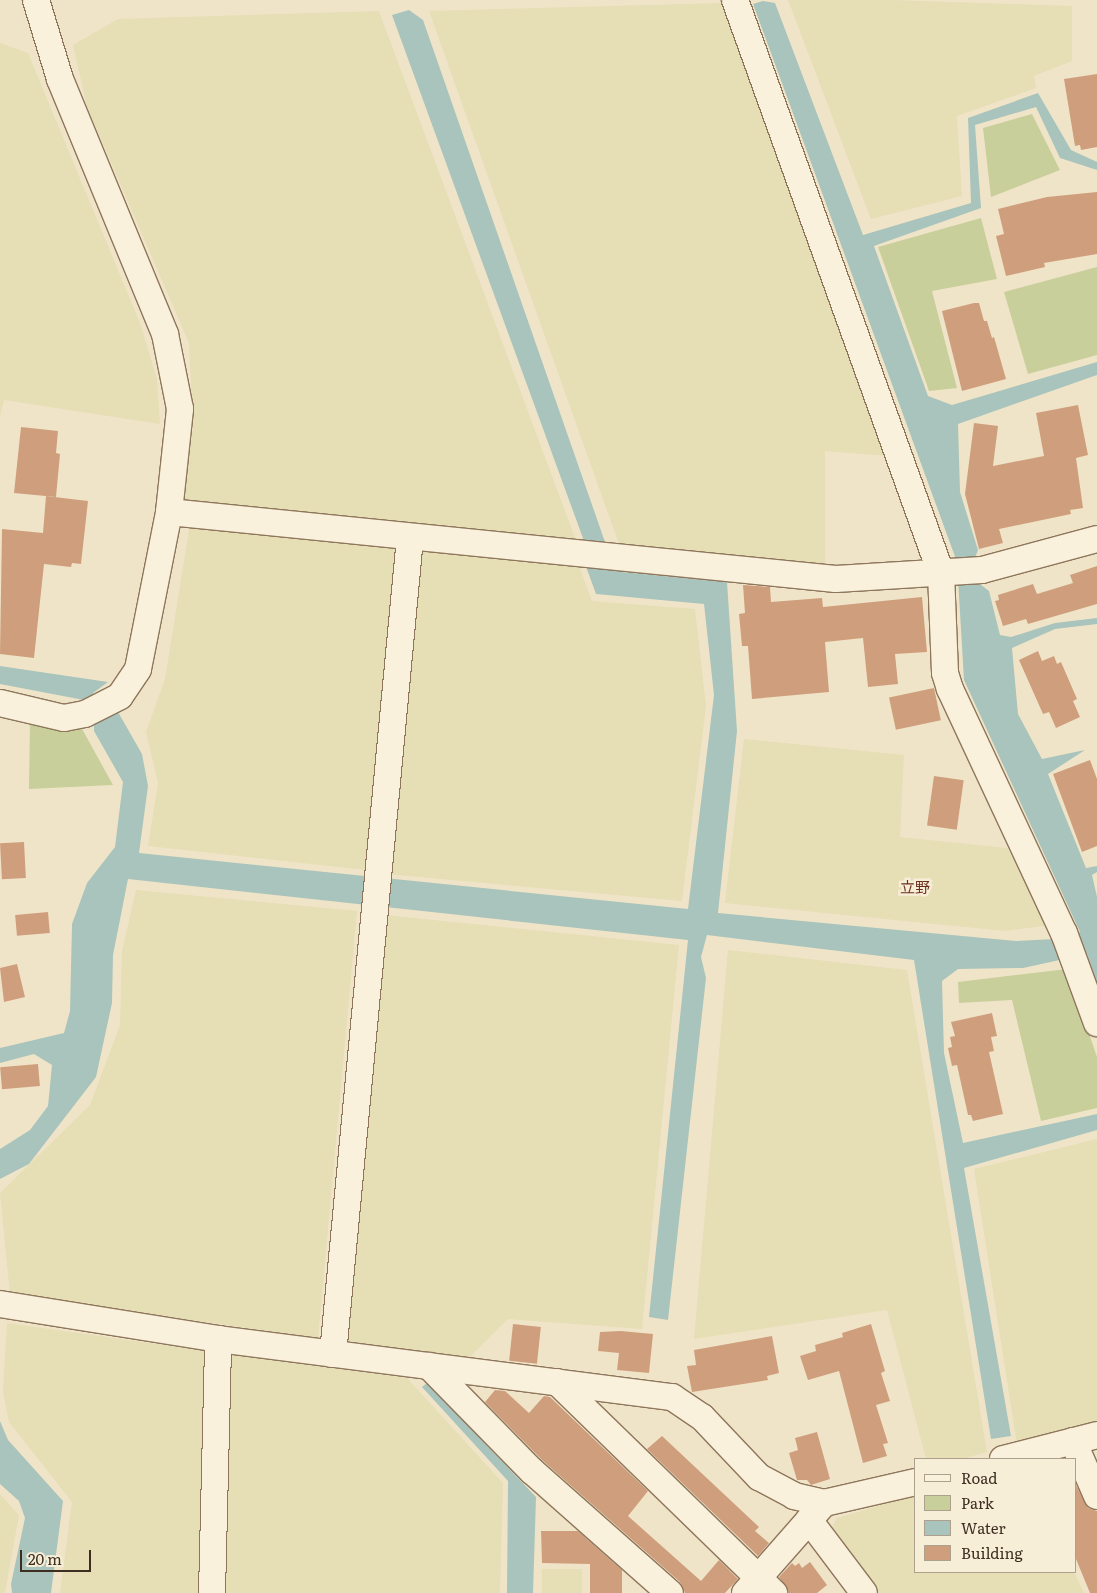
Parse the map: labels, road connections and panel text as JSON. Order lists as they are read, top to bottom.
{
  "districts": ["立野"],
  "legend": [
    "Road",
    "Park",
    "Water",
    "Building"
  ],
  "scale_bar": "20 m"
}
